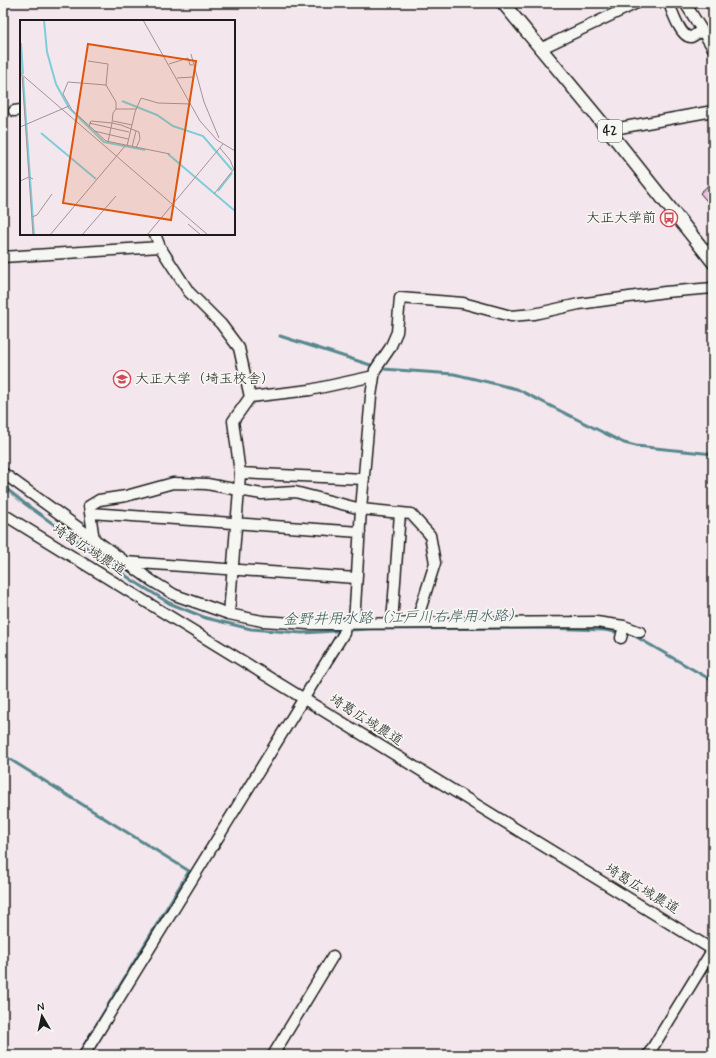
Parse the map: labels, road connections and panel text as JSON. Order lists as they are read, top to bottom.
{
  "streets": {
    "main road": ["42"],
    "street": ["埼葛広域農道"]
  },
  "water": ["金野井用水路（江戸川右岸用水路）"],
  "places": {
    "bus stop": ["大正大学前"],
    "school or university": ["大正大学（埼玉校舎）"]
  },
  "north": "top"
}
